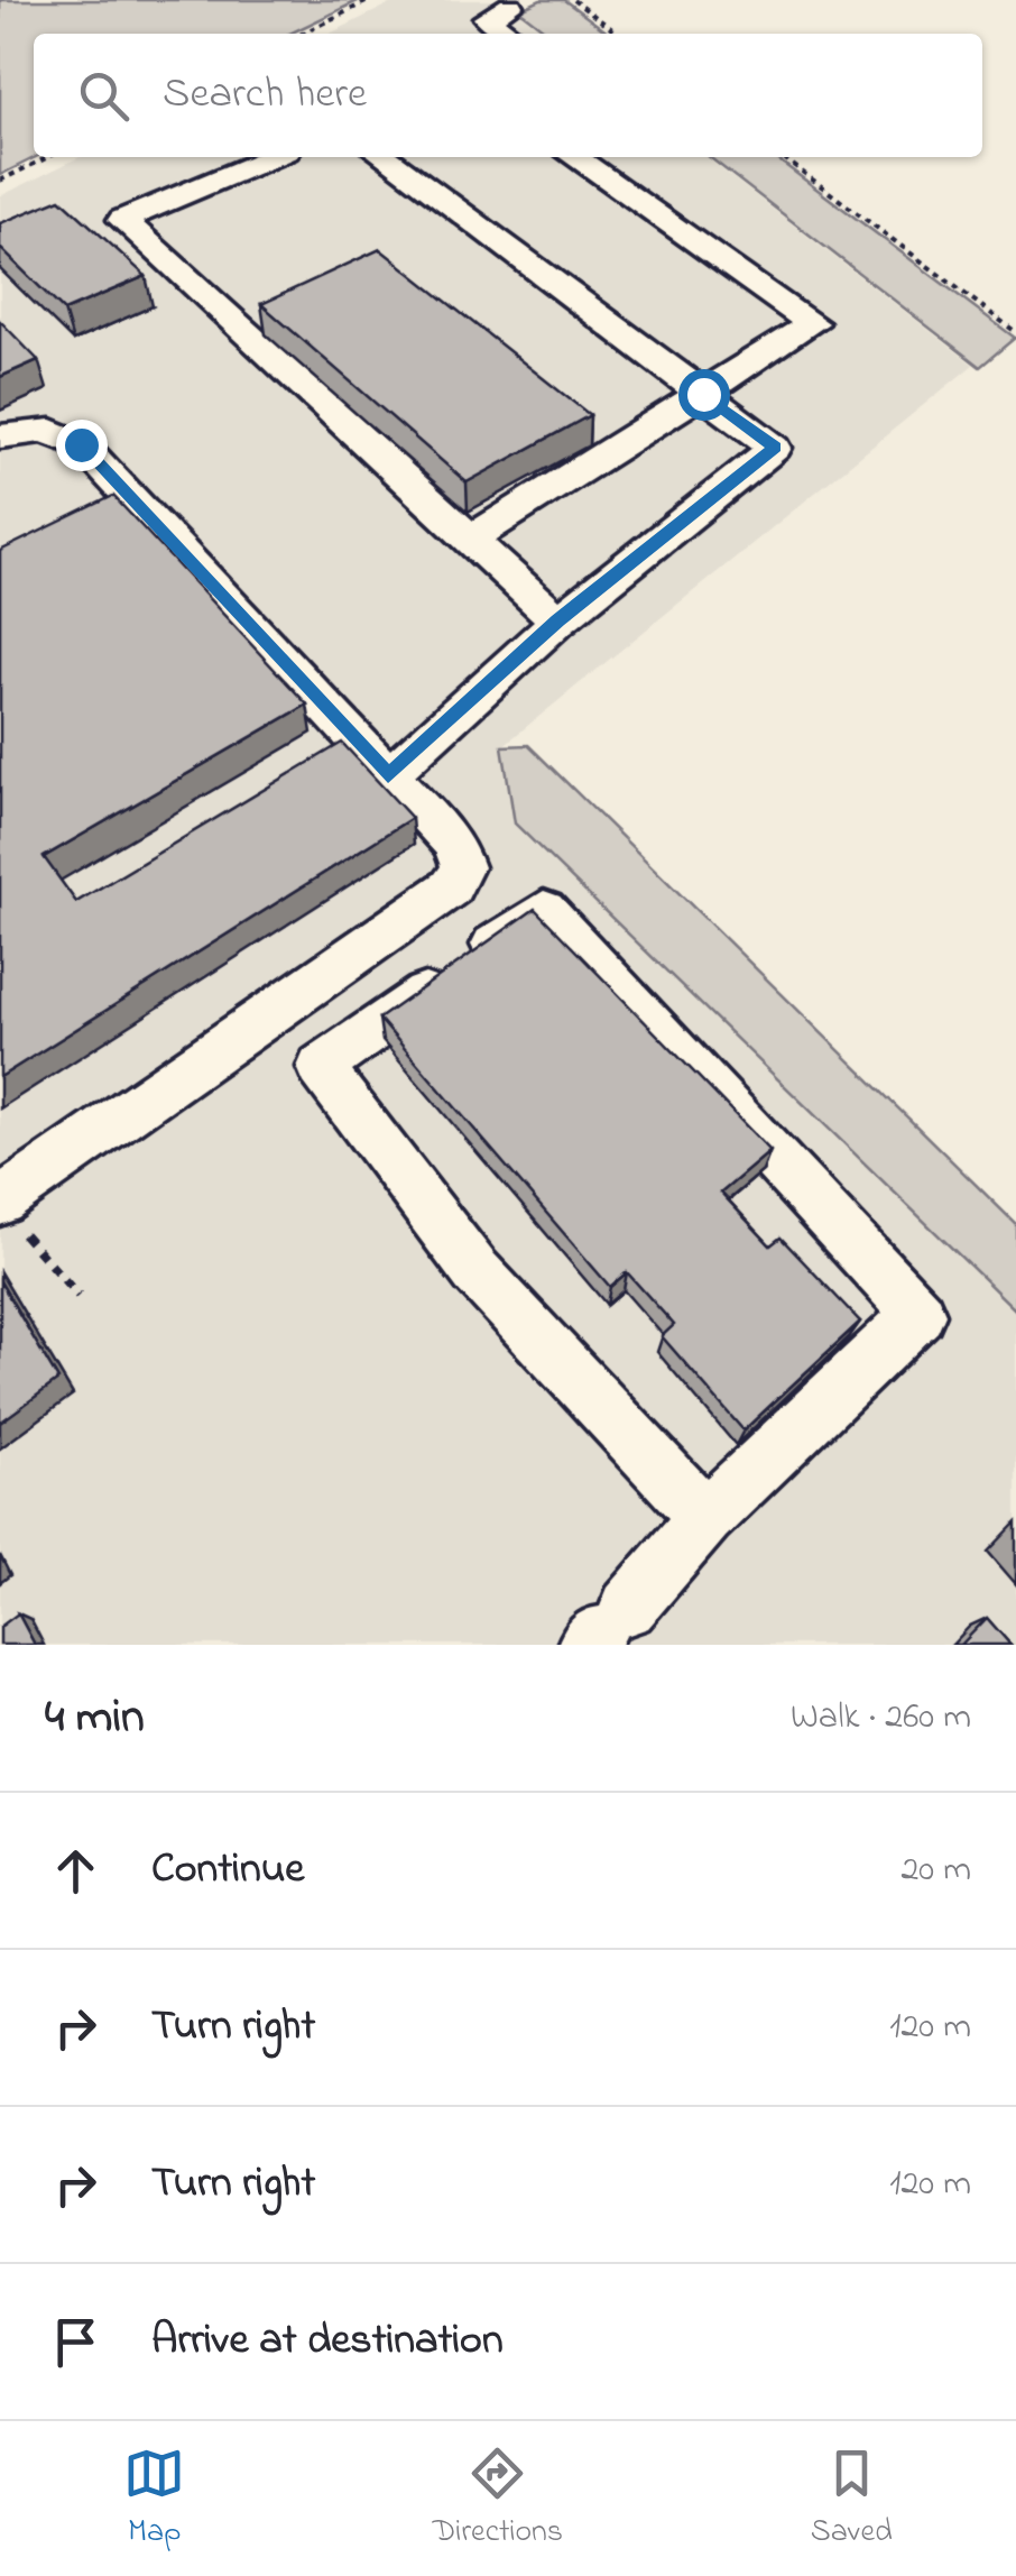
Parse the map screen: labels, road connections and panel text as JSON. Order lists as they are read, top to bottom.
{
  "page": {
    "search": "Search here",
    "heading": ["4 min", "Walk · 260 m"],
    "list": [
      ["Continue", "20 m"],
      ["Turn right", "120 m"],
      ["Turn right", "120 m"],
      "Arrive at destination"
    ],
    "nav": ["Map", "Directions", "Saved"]
  }
}
